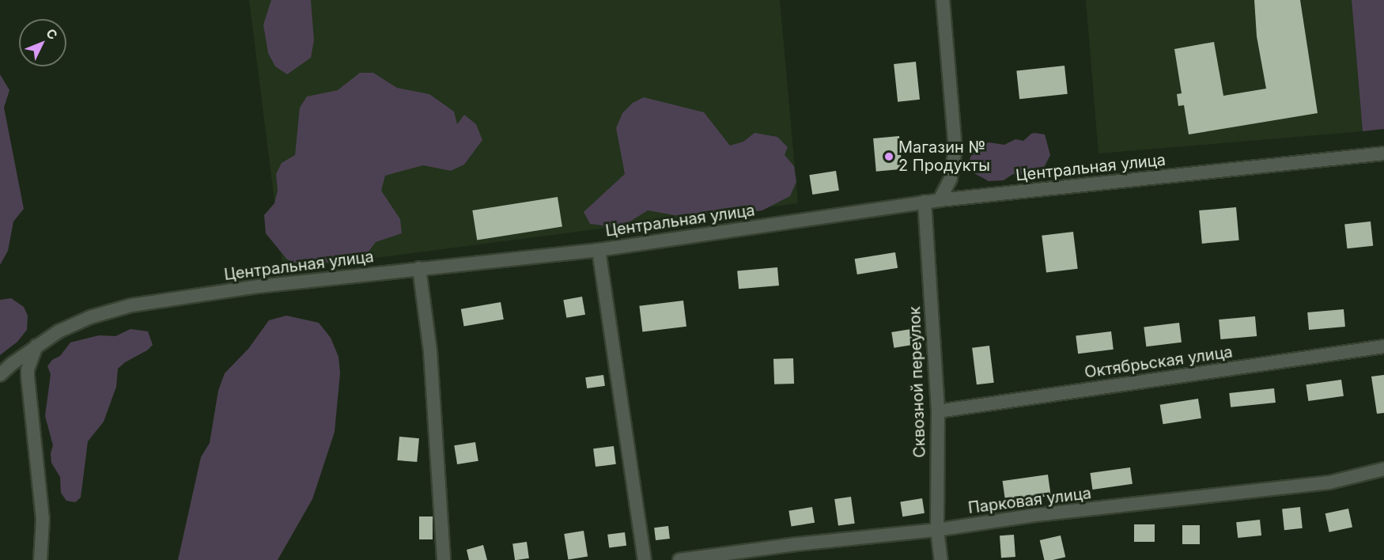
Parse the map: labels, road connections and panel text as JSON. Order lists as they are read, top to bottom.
{
  "streets": {
    "street": [
      "Центральная улица",
      "Октябрьская улица",
      "Сквозной переулок",
      "Парковая улица"
    ]
  },
  "crossings": [
    ["Центральная улица", "Сквозной переулок"],
    ["Октябрьская улица", "Сквозной переулок"],
    ["Сквозной переулок", "Парковая улица"]
  ],
  "places": ["Магазин № 2 Продукты"],
  "north": "top right"
}
